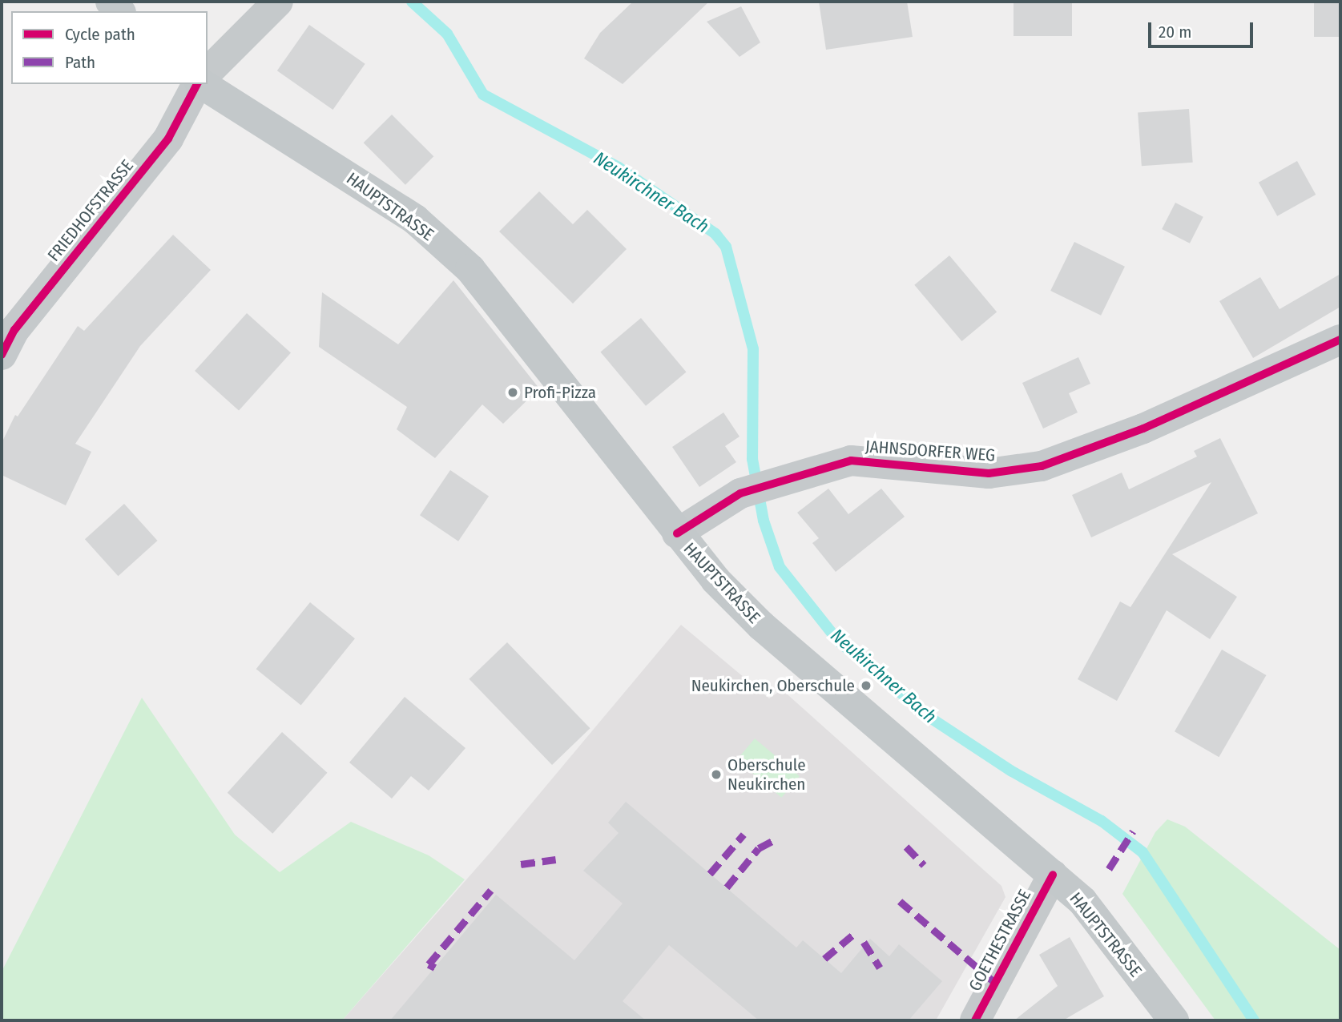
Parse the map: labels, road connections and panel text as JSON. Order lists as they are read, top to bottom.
{
  "streets": {
    "main road": ["HAUPTSTRASSE"],
    "street": ["FRIEDHOFSTRASSE", "JAHNSDORFER WEG", "GOETHESTRASSE"]
  },
  "crossings": [
    ["HAUPTSTRASSE", "JAHNSDORFER WEG"],
    ["HAUPTSTRASSE", "GOETHESTRASSE"]
  ],
  "water": ["Neukirchner Bach"],
  "places": ["Profi-Pizza", "Neukirchen, Oberschule", "Oberschule Neukirchen"],
  "legend": ["Cycle path", "Path"],
  "scale_bar": "20 m"
}
